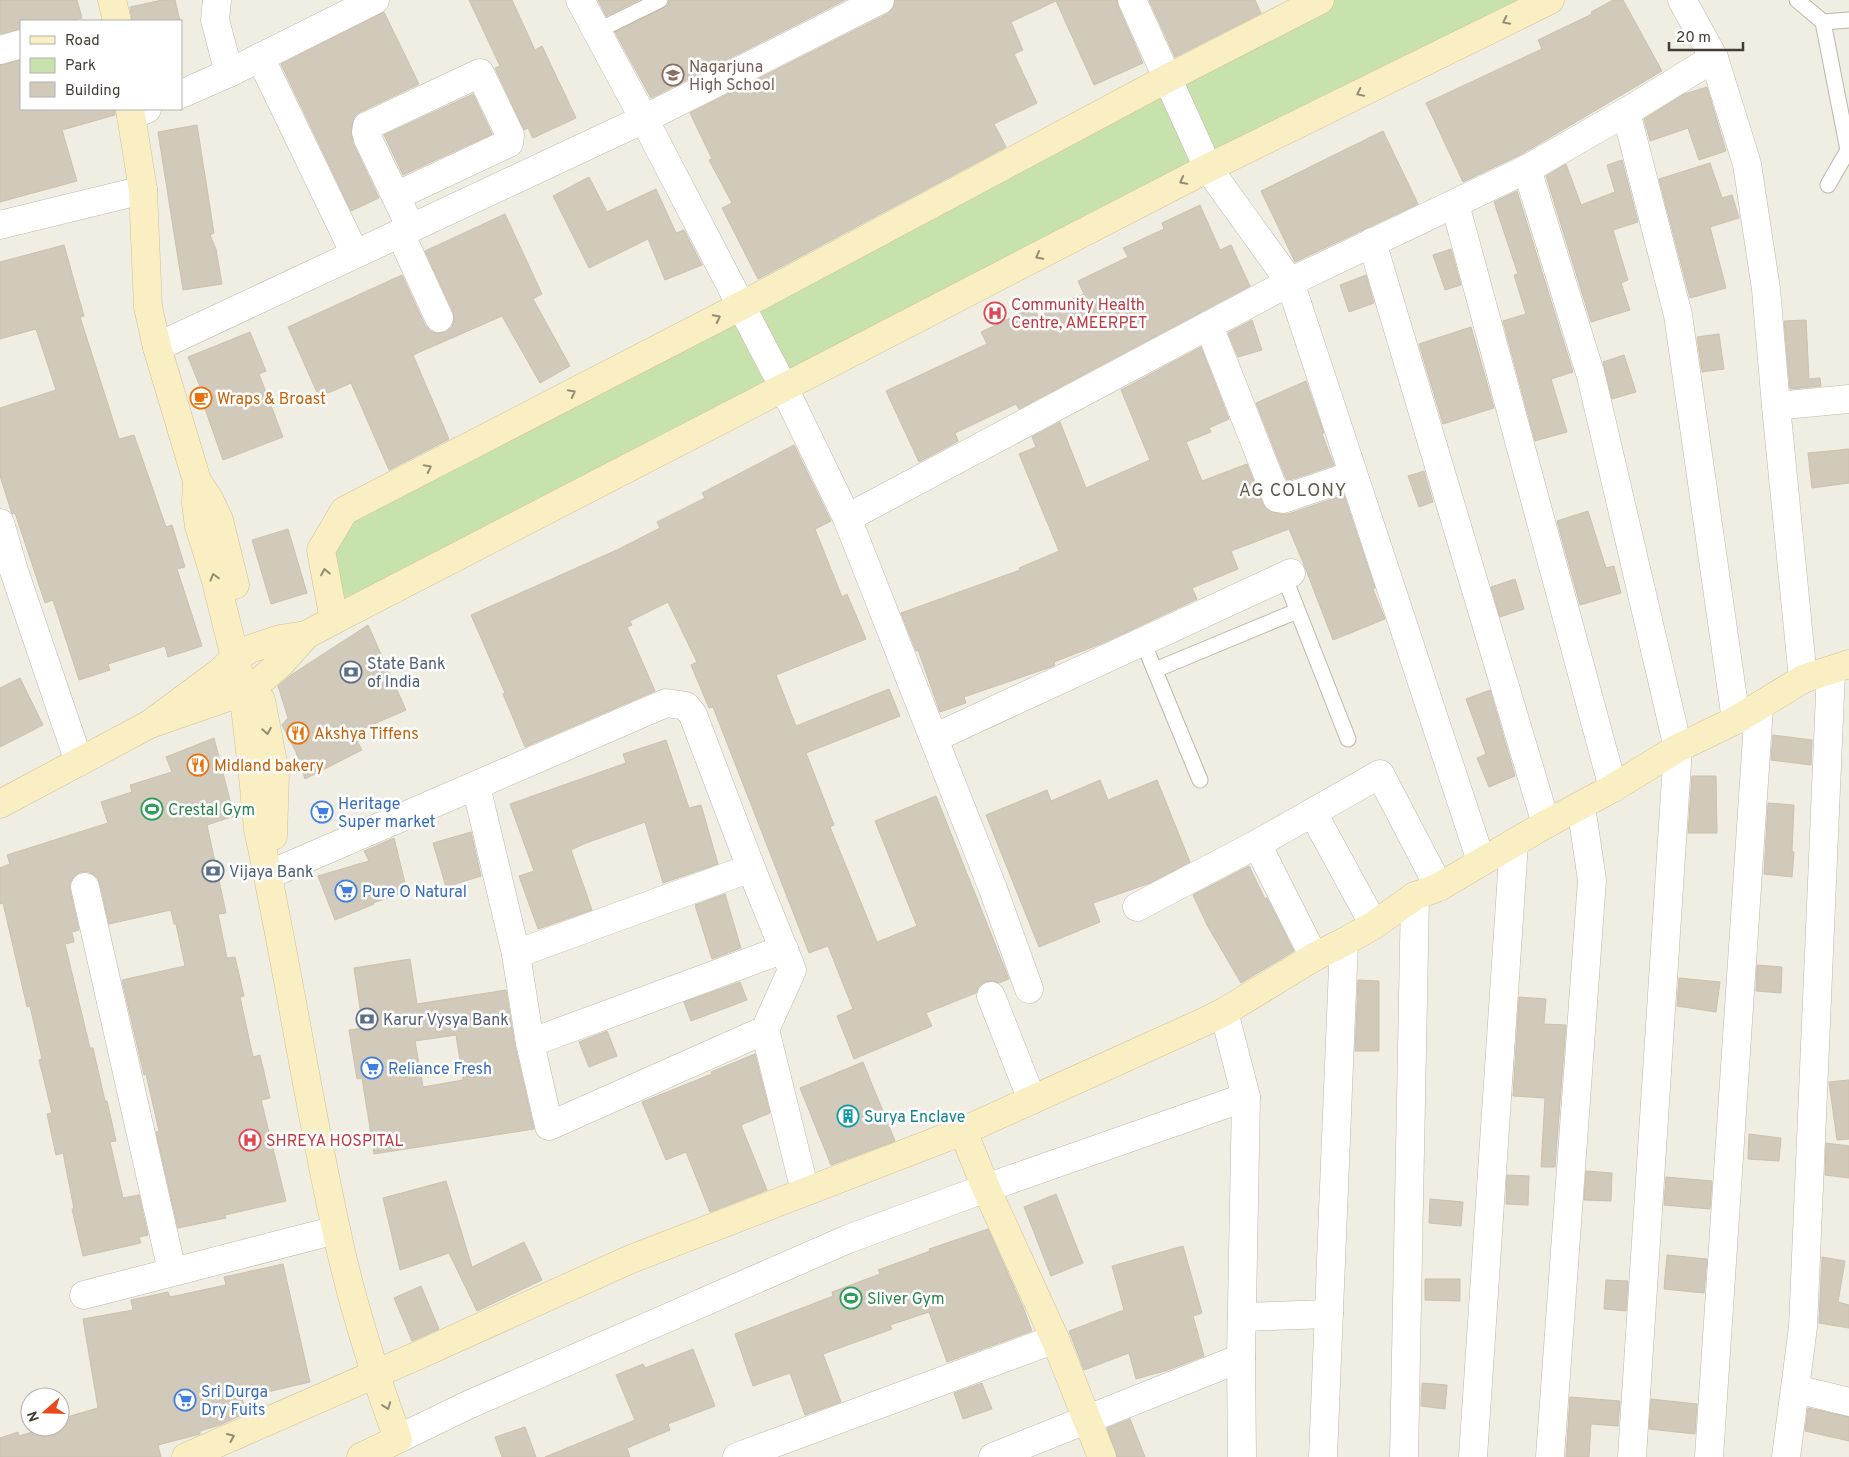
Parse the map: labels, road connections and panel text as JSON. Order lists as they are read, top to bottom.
{
  "districts": ["AG COLONY"],
  "places": {
    "school or university": ["Nagarjuna High School"],
    "hospital": ["Community Health Centre, AMEERPET", "SHREYA HOSPITAL"],
    "cafe": ["Wraps & Broast"],
    "bank": ["State Bank of India", "Vijaya Bank", "Karur Vysya Bank"],
    "restaurant": ["Akshya Tiffens", "Midland bakery"],
    "sports": ["Crestal Gym", "Sliver Gym"],
    "supermarket": [
      "Heritage Super market",
      "Pure O Natural",
      "Reliance Fresh",
      "Sri Durga Dry Fuits"
    ],
    "building": ["Surya Enclave"]
  },
  "legend": ["Road", "Park", "Building"],
  "scale_bar": "20 m",
  "north": "left"
}
